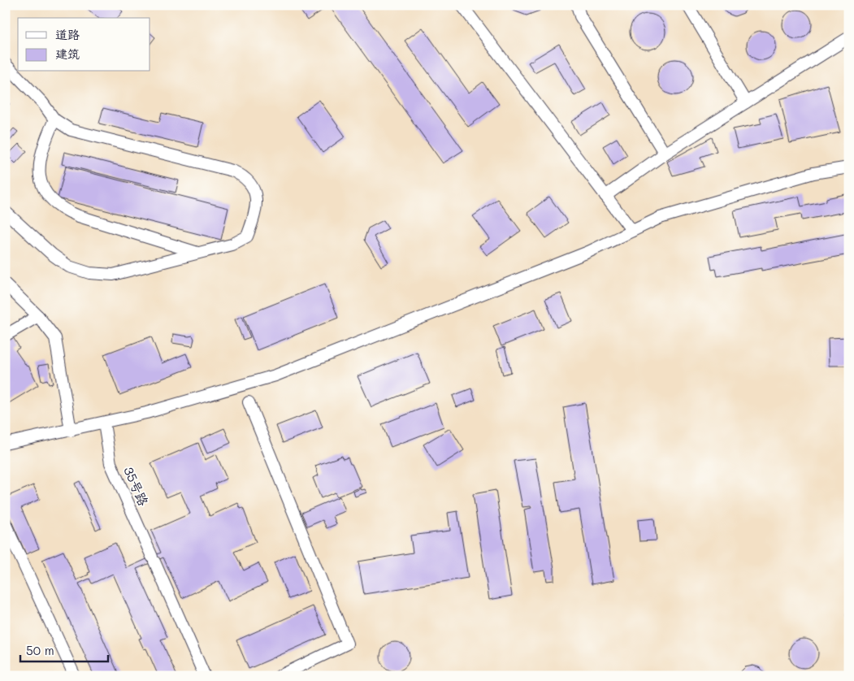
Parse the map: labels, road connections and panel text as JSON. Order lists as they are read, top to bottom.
{
  "streets": {
    "street": ["35号路"]
  },
  "legend": ["道路", "建筑"],
  "scale_bar": "50 m"
}
